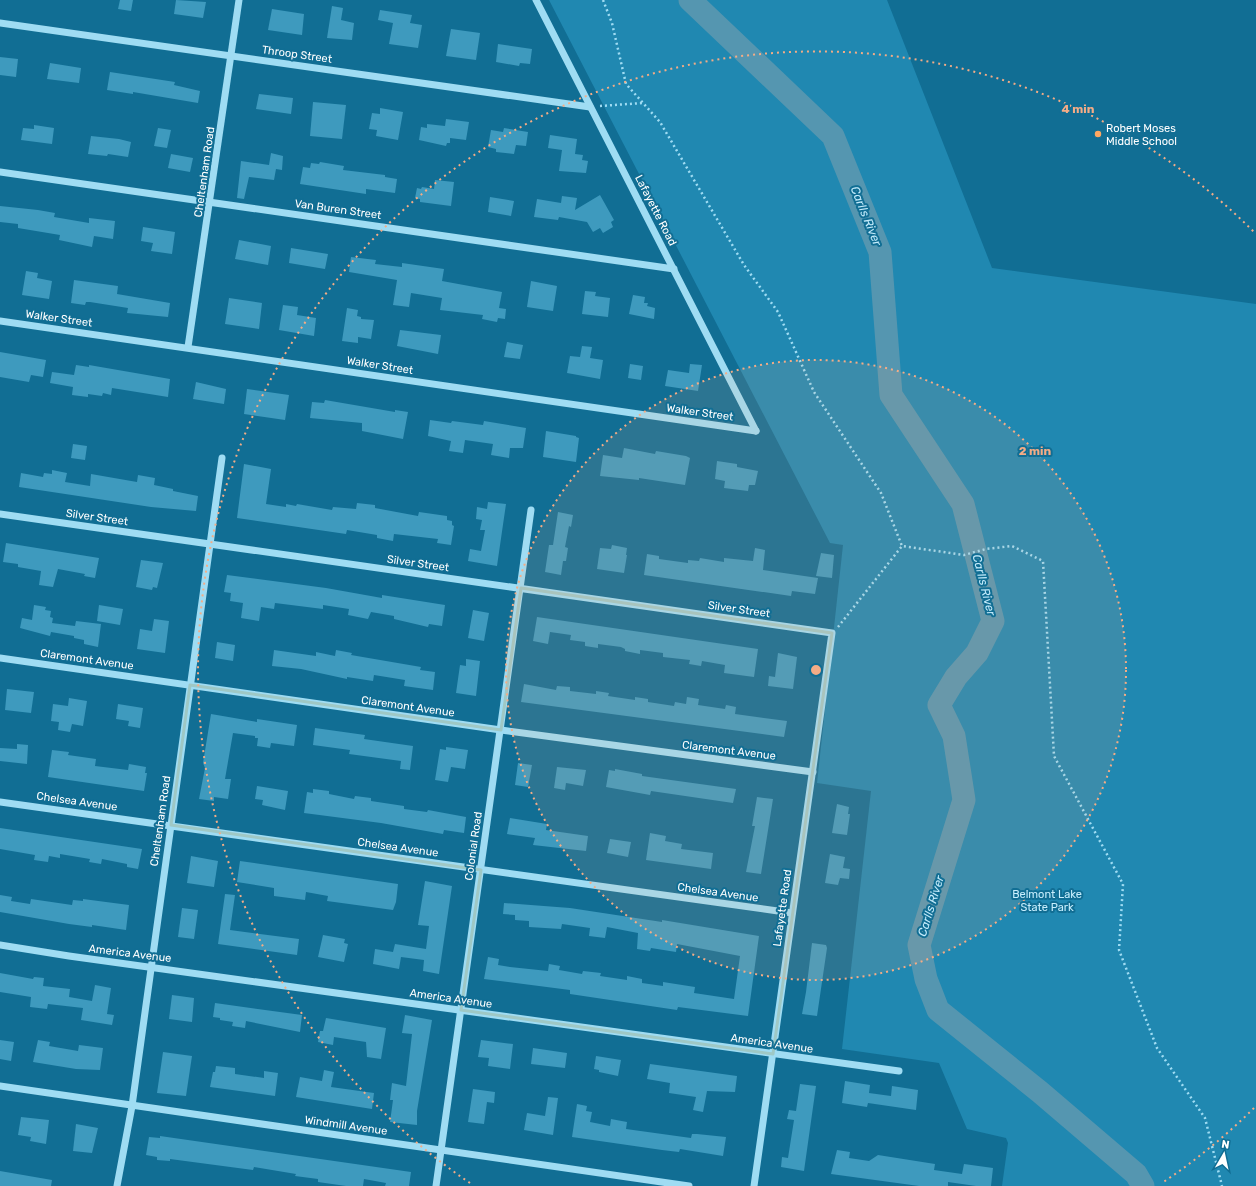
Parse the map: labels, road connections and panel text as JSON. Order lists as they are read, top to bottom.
{
  "streets": {
    "street": [
      "Throop Street",
      "Cheltenham Road",
      "Van Buren Street",
      "Lafayette Road",
      "Walker Street",
      "Silver Street",
      "Claremont Avenue",
      "Chelsea Avenue",
      "Colonial Road",
      "America Avenue",
      "Windmill Avenue"
    ]
  },
  "crossings": [
    ["Throop Street", "Cheltenham Road"],
    ["Throop Street", "Lafayette Road"],
    ["Cheltenham Road", "Van Buren Street"],
    ["Cheltenham Road", "Walker Street"],
    ["Cheltenham Road", "Silver Street"],
    ["Cheltenham Road", "Claremont Avenue"],
    ["Cheltenham Road", "Chelsea Avenue"],
    ["Cheltenham Road", "America Avenue"],
    ["Cheltenham Road", "Windmill Avenue"],
    ["Van Buren Street", "Lafayette Road"],
    ["Lafayette Road", "Walker Street"],
    ["Lafayette Road", "Silver Street"],
    ["Lafayette Road", "Claremont Avenue"],
    ["Lafayette Road", "Chelsea Avenue"],
    ["Lafayette Road", "America Avenue"],
    ["Silver Street", "Colonial Road"],
    ["Claremont Avenue", "Colonial Road"],
    ["Chelsea Avenue", "Colonial Road"],
    ["Colonial Road", "America Avenue"],
    ["Colonial Road", "Windmill Avenue"]
  ],
  "water": ["Carlls River"],
  "parks": ["Belmont Lake State Park"],
  "places": ["Robert Moses Middle School"],
  "north": "top",
  "rings": ["4 min", "2 min"]
}
